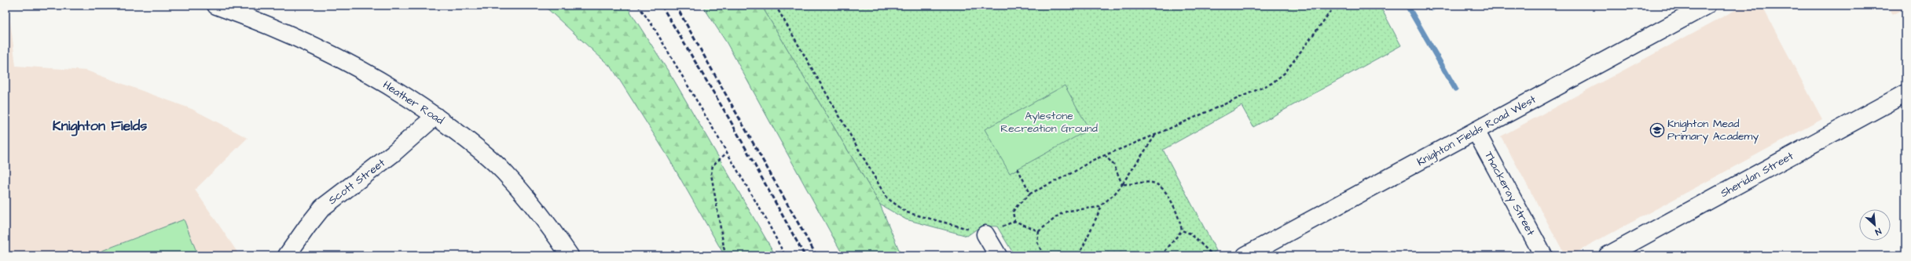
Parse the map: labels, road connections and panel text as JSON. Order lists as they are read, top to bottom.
{
  "streets": {
    "street": [
      "Heather Road",
      "Knighton Fields Road West",
      "Sheridan Street",
      "Scott Street",
      "Thackeray Street"
    ]
  },
  "crossings": [
    ["Heather Road", "Scott Street"],
    ["Knighton Fields Road West", "Thackeray Street"]
  ],
  "districts": ["Knighton Fields"],
  "parks": ["Aylestone Recreation Ground"],
  "places": {
    "school or university": ["Knighton Mead Primary Academy"]
  },
  "north": "bottom right"
}
